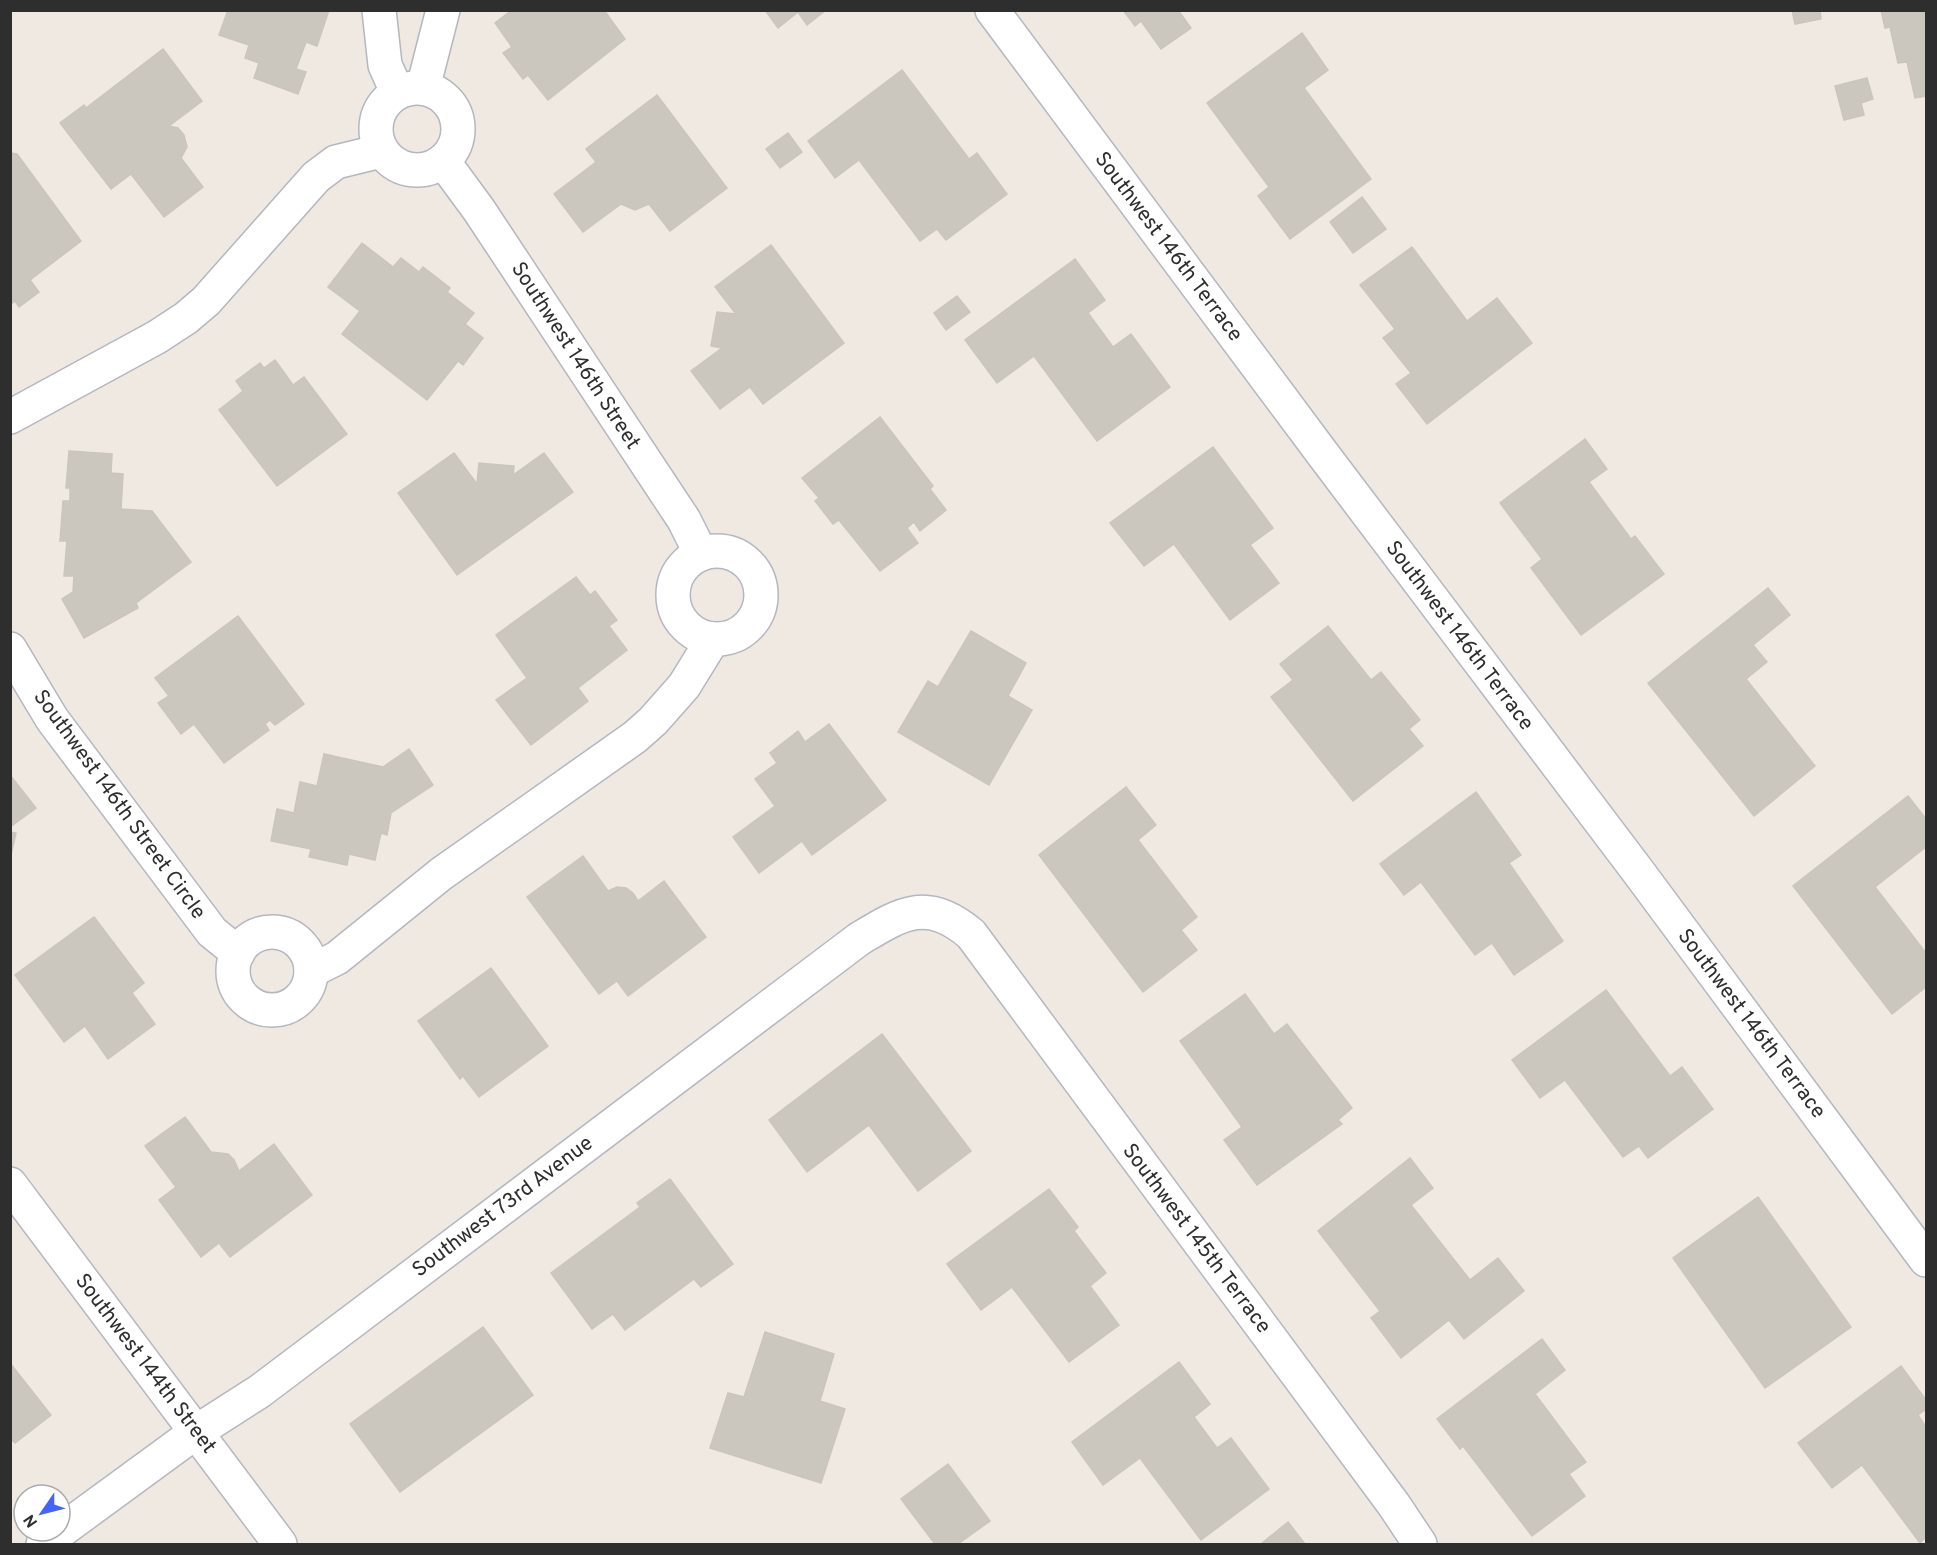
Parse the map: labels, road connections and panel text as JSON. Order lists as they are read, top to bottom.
{
  "streets": {
    "street": [
      "Southwest 146th Terrace",
      "Southwest 146th Street",
      "Southwest 146th Street Circle",
      "Southwest 73rd Avenue",
      "Southwest 145th Terrace",
      "Southwest 144th Street"
    ]
  },
  "crossings": [
    ["Southwest 73rd Avenue", "Southwest 145th Terrace"],
    ["Southwest 73rd Avenue", "Southwest 144th Street"]
  ],
  "north": "bottom left"
}
